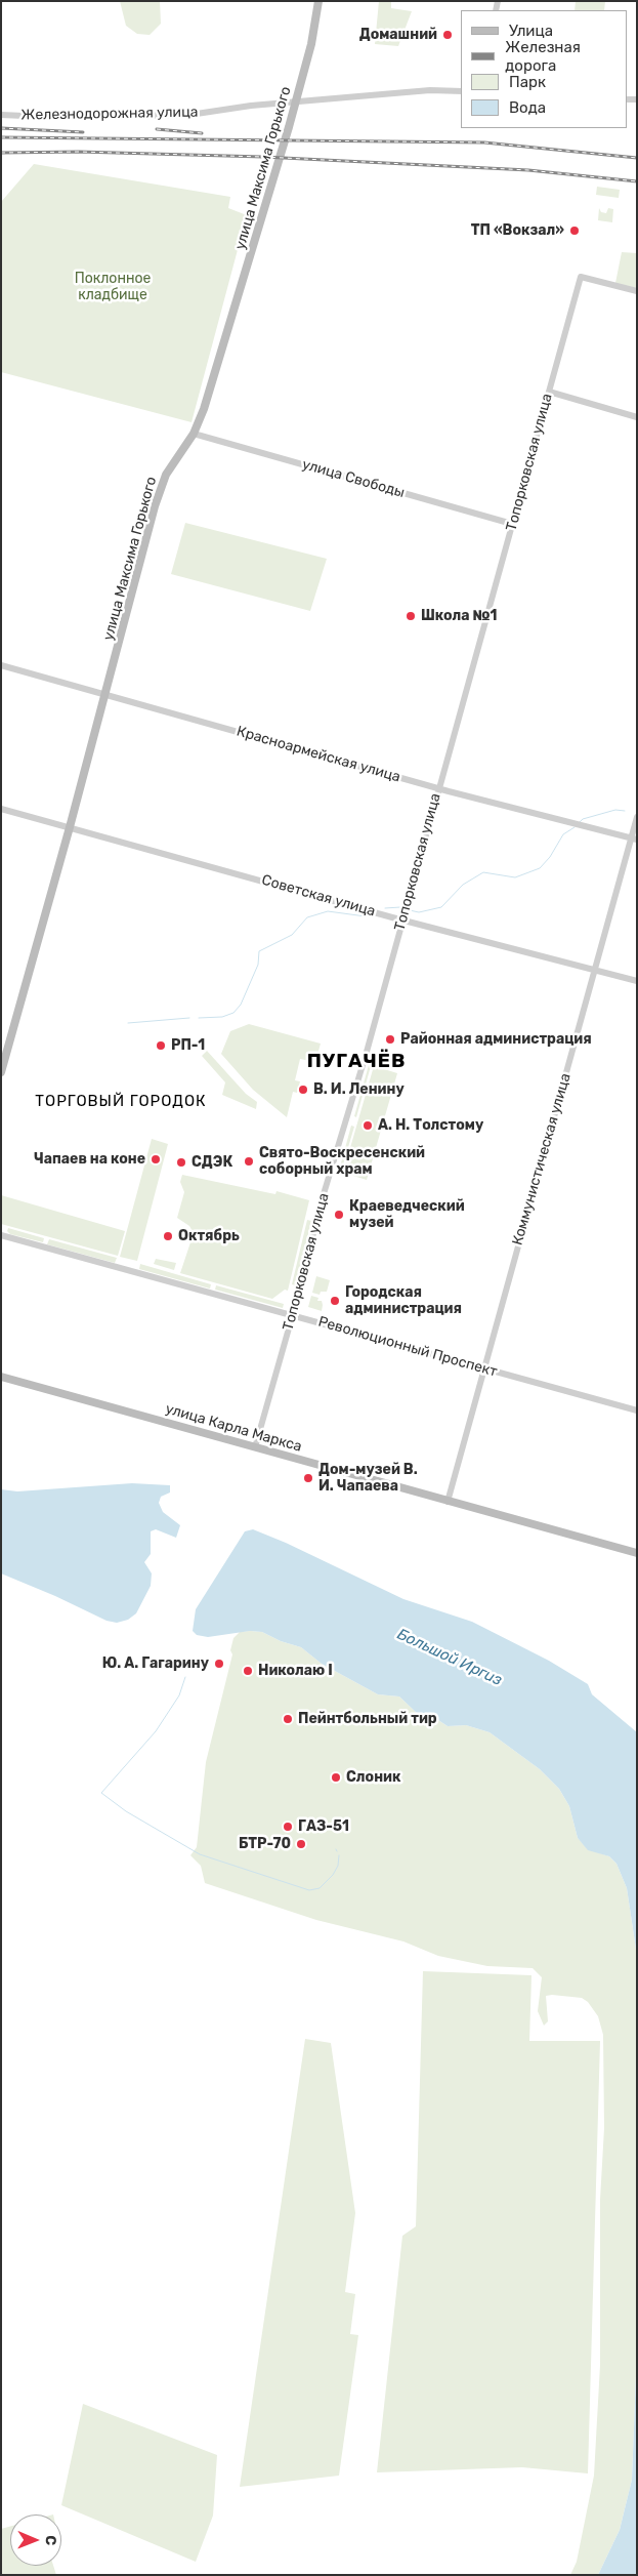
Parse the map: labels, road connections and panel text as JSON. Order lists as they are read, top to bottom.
{
  "streets": {
    "main road": ["улица Максима Горького", "улица Карла Маркса"],
    "street": [
      "Железнодорожная улица",
      "Топорковская улица",
      "улица Свободы",
      "Красноармейская улица",
      "Советская улица",
      "Коммунистическая улица",
      "Революционный Проспект"
    ]
  },
  "crossings": [
    ["улица Максима Горького", "улица Свободы"],
    ["улица Максима Горького", "Красноармейская улица"],
    ["улица Максима Горького", "Советская улица"],
    ["Топорковская улица", "улица Свободы"],
    ["Топорковская улица", "Красноармейская улица"],
    ["Топорковская улица", "Советская улица"],
    ["Топорковская улица", "Революционный Проспект"],
    ["Топорковская улица", "улица Карла Маркса"],
    ["Красноармейская улица", "Коммунистическая улица"],
    ["Советская улица", "Коммунистическая улица"],
    ["Коммунистическая улица", "Революционный Проспект"],
    ["Коммунистическая улица", "улица Карла Маркса"]
  ],
  "districts": ["ПУГАЧЁВ", "ТОРГОВЫЙ ГОРОДОК"],
  "water": ["Большой Иргиз"],
  "parks": ["Поклонное кладбище"],
  "places": [
    "Домашний",
    "ТП «Вокзал»",
    "Школа №1",
    "Районная администрация",
    "РП-1",
    "В. И. Ленину",
    "А. Н. Толстому",
    "Чапаев на коне",
    "Свято-Воскресенский соборный храм",
    "СДЭК",
    "Краеведческий музей",
    "Октябрь",
    "Городская администрация",
    "Дом-музей В. И. Чапаева",
    "Ю. А. Гагарину",
    "Николаю I",
    "Пейнтбольный тир",
    "Слоник",
    "ГАЗ-51",
    "БТР-70"
  ],
  "legend": [
    "Улица",
    "Железная дорога",
    "Парк",
    "Вода"
  ],
  "north": "right"
}
